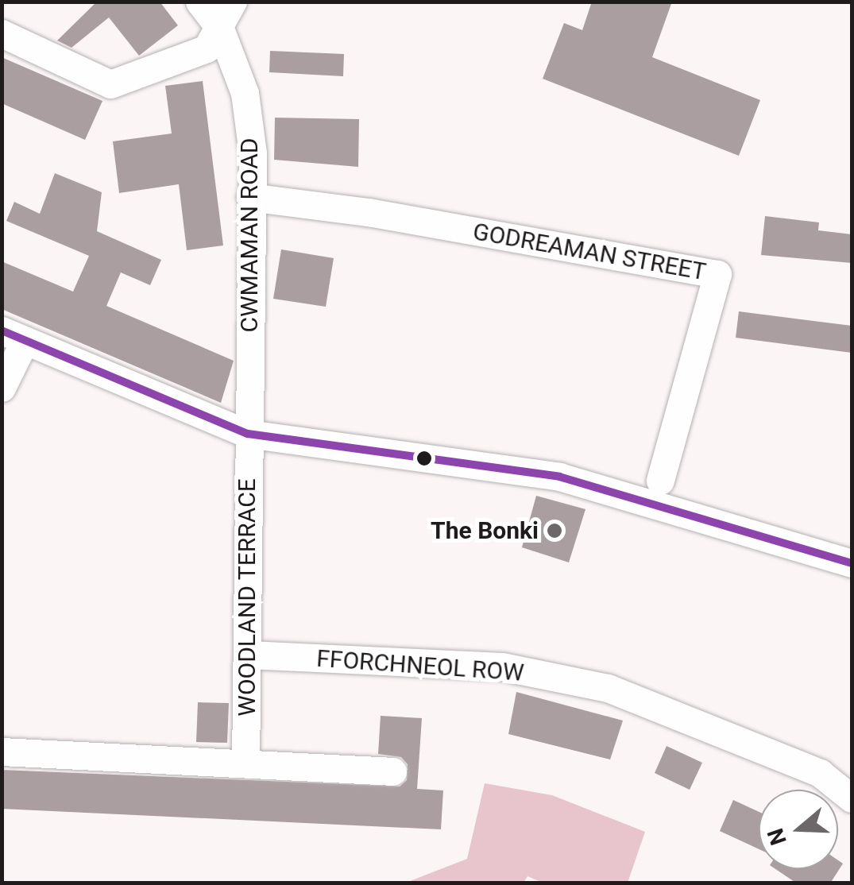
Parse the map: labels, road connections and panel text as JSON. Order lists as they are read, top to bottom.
{
  "streets": {
    "street": [
      "CWMAMAN ROAD",
      "GODREAMAN STREET",
      "WOODLAND TERRACE",
      "FFORCHNEOL ROW"
    ]
  },
  "crossings": [
    ["CWMAMAN ROAD", "GODREAMAN STREET"],
    ["CWMAMAN ROAD", "WOODLAND TERRACE"],
    ["WOODLAND TERRACE", "FFORCHNEOL ROW"]
  ],
  "places": ["The Bonki"],
  "north": "left"
}
